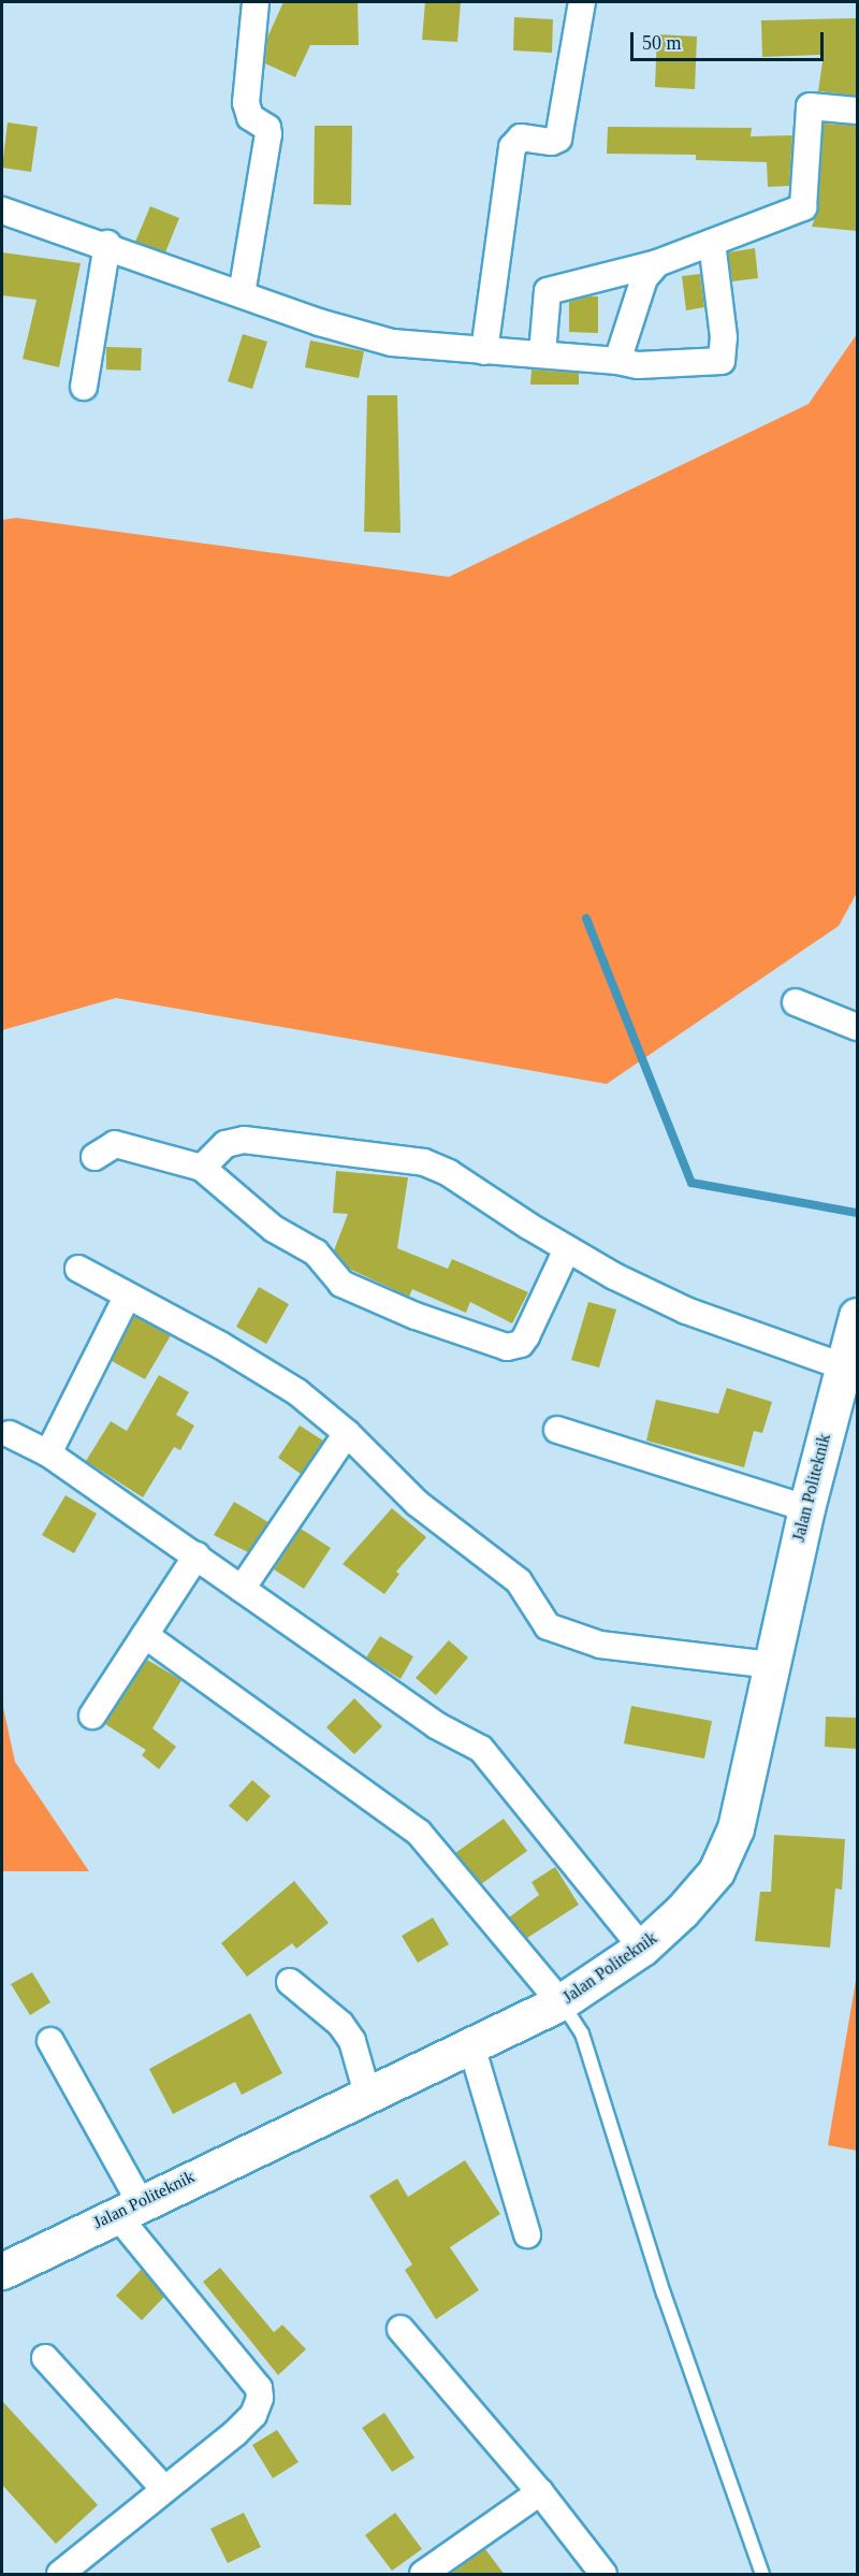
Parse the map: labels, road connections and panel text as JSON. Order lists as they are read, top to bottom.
{
  "streets": {
    "street": ["Jalan Politeknik"]
  },
  "scale_bar": "50 m"
}
